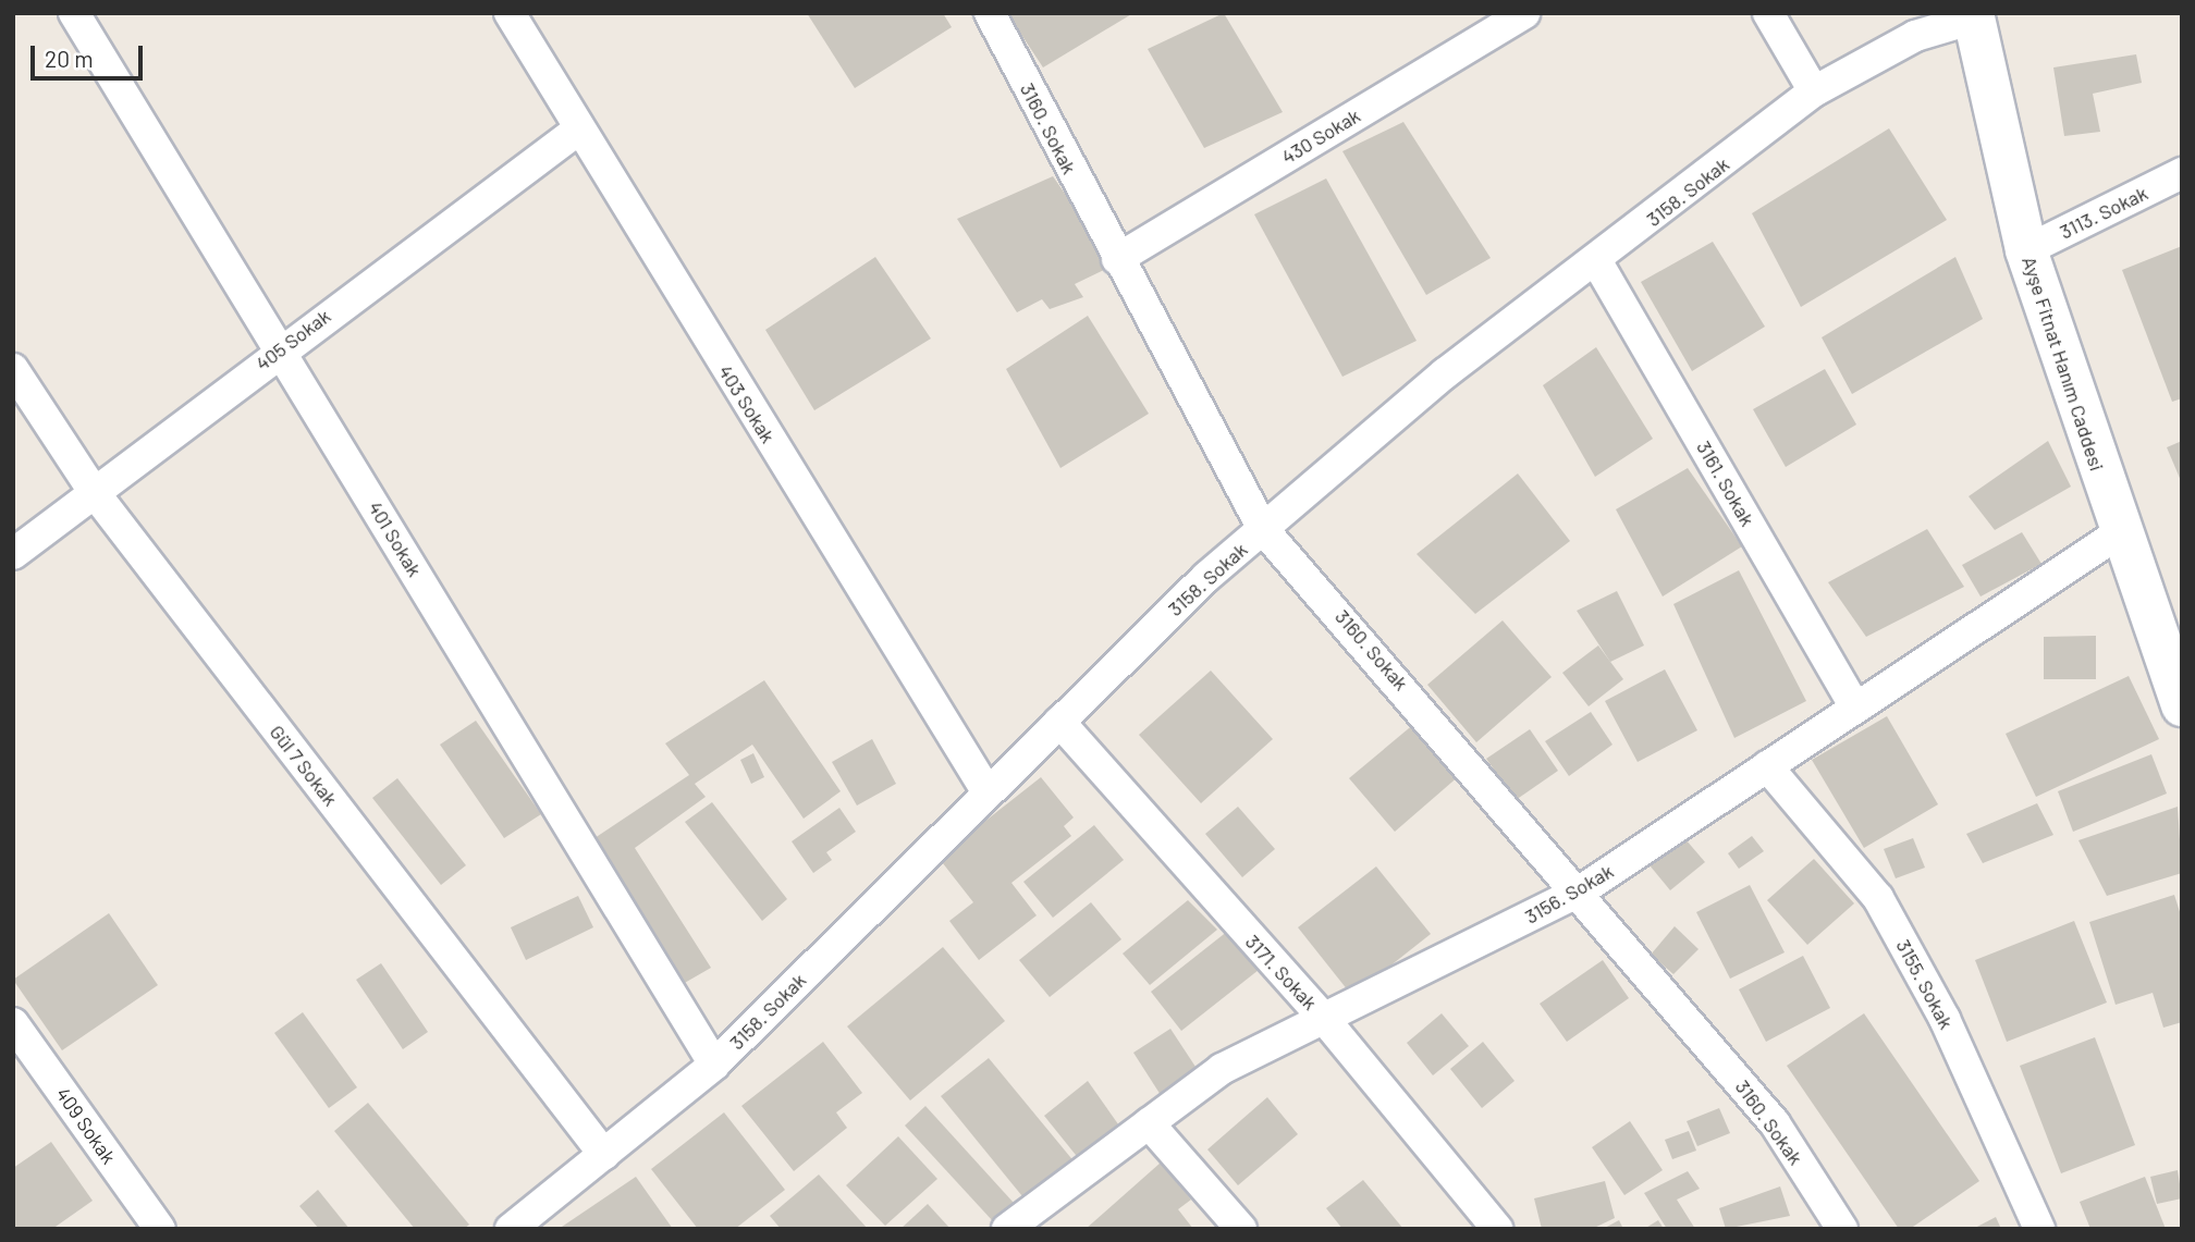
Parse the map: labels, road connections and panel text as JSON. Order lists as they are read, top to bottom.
{
  "streets": {
    "street": [
      "3160. Sokak",
      "430 Sokak",
      "3158. Sokak",
      "3113. Sokak",
      "405 Sokak",
      "Ayşe Fitnat Hanım Caddesi",
      "403 Sokak",
      "3161. Sokak",
      "401 Sokak",
      "Gül 7 Sokak",
      "3156. Sokak",
      "3171. Sokak",
      "3155. Sokak",
      "409 Sokak"
    ]
  },
  "crossings": [
    ["3160. Sokak", "430 Sokak"],
    ["3160. Sokak", "3158. Sokak"],
    ["3160. Sokak", "3156. Sokak"],
    ["3158. Sokak", "Ayşe Fitnat Hanım Caddesi"],
    ["3158. Sokak", "403 Sokak"],
    ["3158. Sokak", "3161. Sokak"],
    ["3158. Sokak", "401 Sokak"],
    ["3158. Sokak", "Gül 7 Sokak"],
    ["3158. Sokak", "3171. Sokak"],
    ["3113. Sokak", "Ayşe Fitnat Hanım Caddesi"],
    ["405 Sokak", "403 Sokak"],
    ["405 Sokak", "401 Sokak"],
    ["405 Sokak", "Gül 7 Sokak"],
    ["Ayşe Fitnat Hanım Caddesi", "3156. Sokak"],
    ["3161. Sokak", "3156. Sokak"],
    ["3156. Sokak", "3171. Sokak"],
    ["3156. Sokak", "3155. Sokak"]
  ],
  "scale_bar": "20 m"
}
